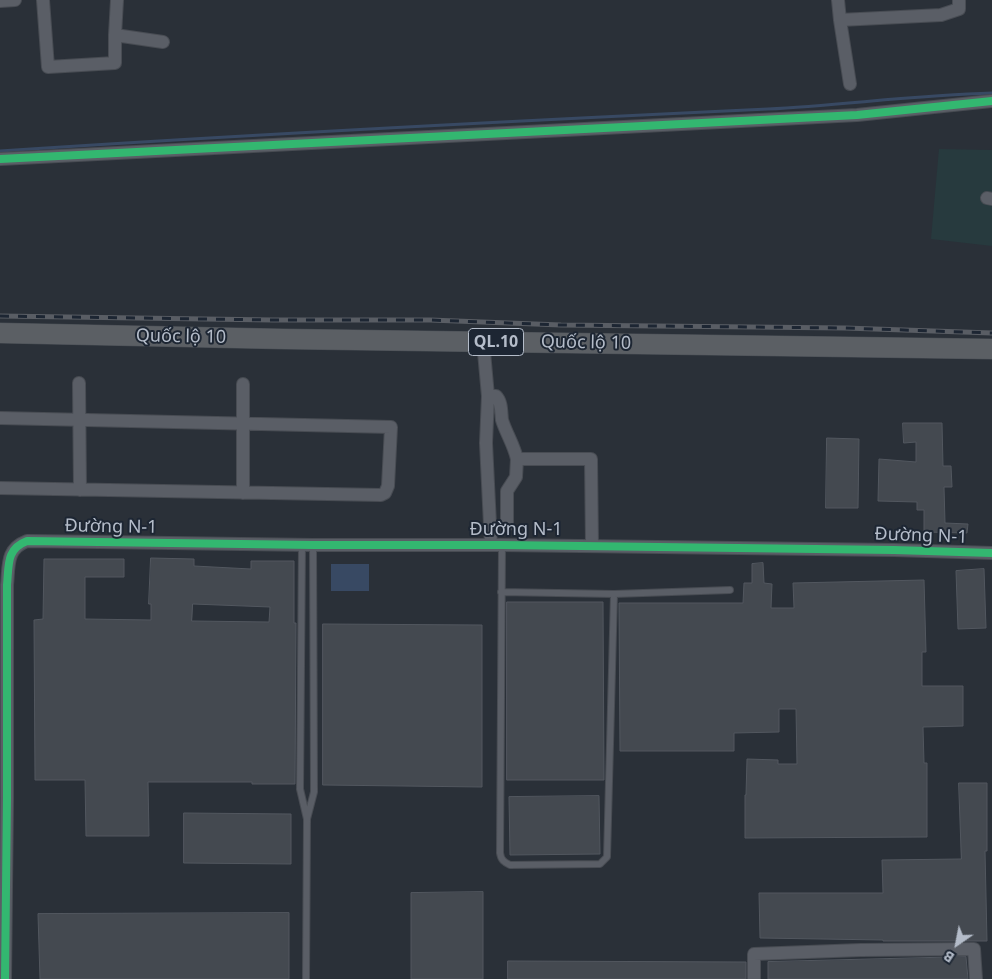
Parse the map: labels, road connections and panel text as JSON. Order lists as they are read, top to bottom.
{
  "streets": {
    "highway": ["Quốc lộ 10", "QL.10"],
    "street": ["Đường N-1"]
  },
  "north": "bottom left"
}
